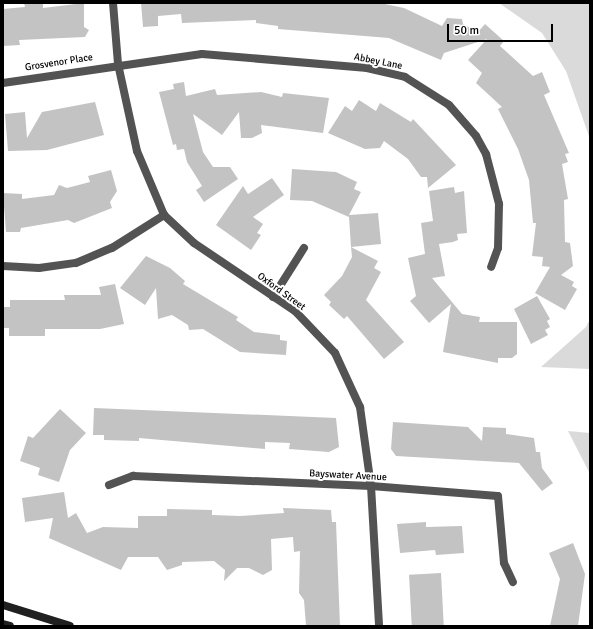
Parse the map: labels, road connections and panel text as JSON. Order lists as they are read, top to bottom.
{
  "streets": {
    "street": [
      "Abbey Lane",
      "Grosvenor Place",
      "Oxford Street",
      "Bayswater Avenue"
    ]
  },
  "crossings": [
    ["Abbey Lane", "Grosvenor Place"],
    ["Abbey Lane", "Oxford Street"],
    ["Grosvenor Place", "Oxford Street"],
    ["Oxford Street", "Bayswater Avenue"]
  ],
  "scale_bar": "50 m"
}
